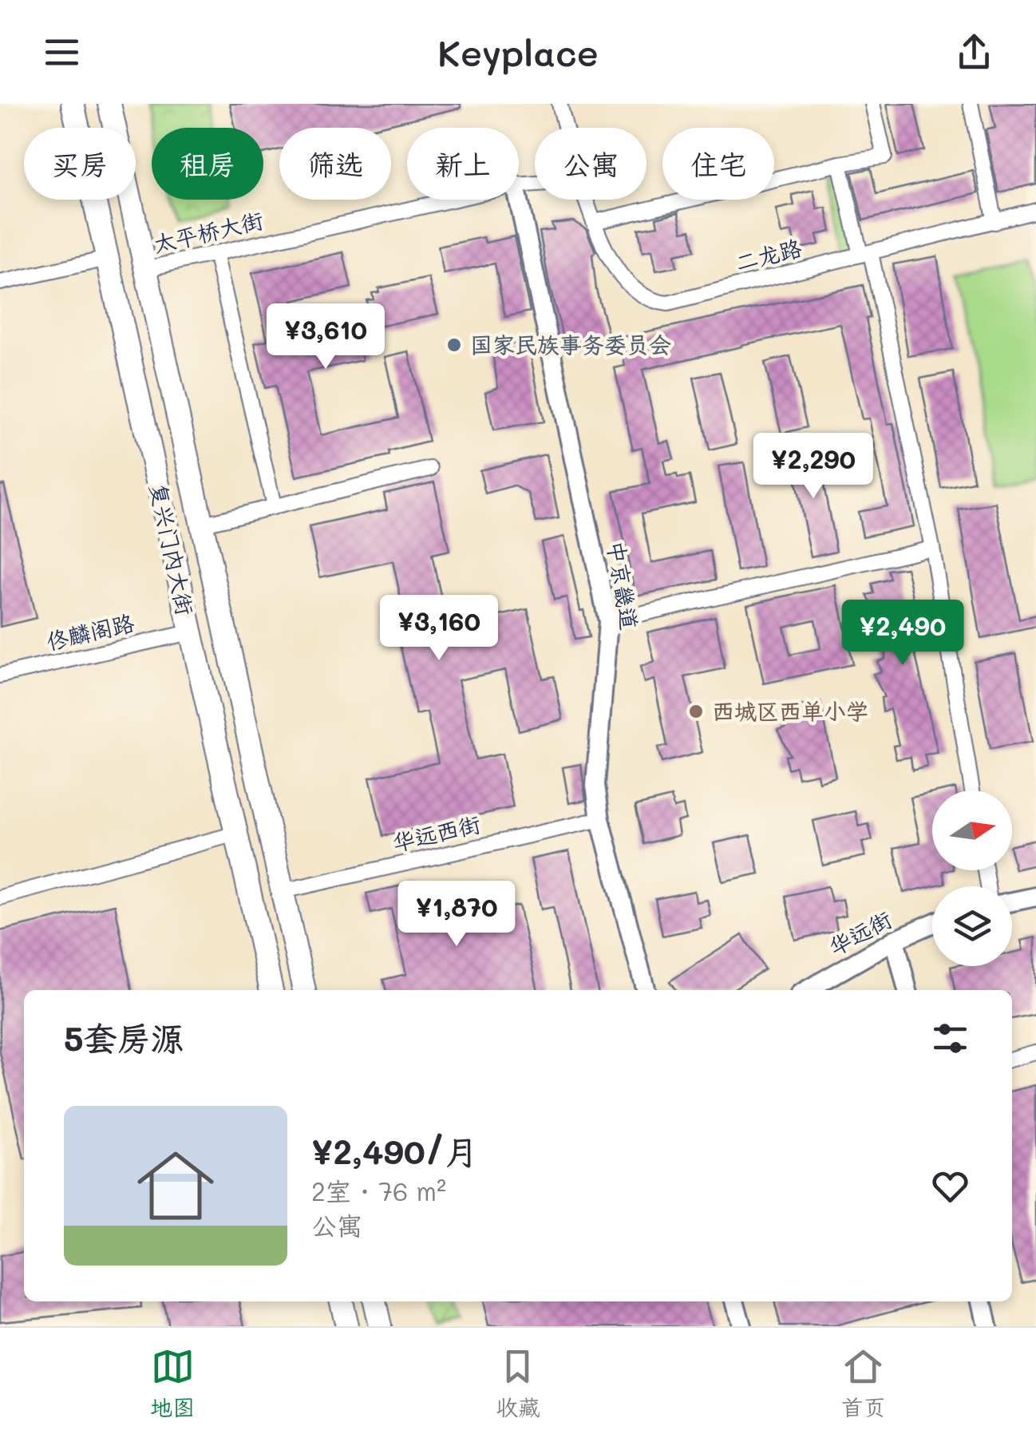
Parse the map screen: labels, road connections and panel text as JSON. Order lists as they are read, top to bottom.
{
  "streets": {
    "highway": ["复兴门内大街"],
    "street": [
      "太平桥大街",
      "二龙路",
      "中京畿道",
      "佟麟阁路",
      "华远西街",
      "华远街"
    ]
  },
  "crossings": [
    ["太平桥大街", "复兴门内大街"],
    ["复兴门内大街", "佟麟阁路"],
    ["复兴门内大街", "华远西街"],
    ["中京畿道", "华远西街"]
  ],
  "places": ["国家民族事务委员会", "西城区西单小学"],
  "north": "right",
  "page": {
    "header": "Keyplace",
    "chip": [
      "买房",
      "租房",
      "筛选",
      "新上",
      "公寓",
      "住宅"
    ],
    "price": [
      "¥3,610",
      "¥2,290",
      "¥3,160",
      "¥2,490",
      "¥1,870"
    ],
    "heading": "5套房源",
    "list": [
      {
        "name": "¥2,490/月",
        "note": "2室 · 76 m² · 公寓"
      }
    ],
    "tabs": ["地图", "收藏", "首页"]
  }
}
